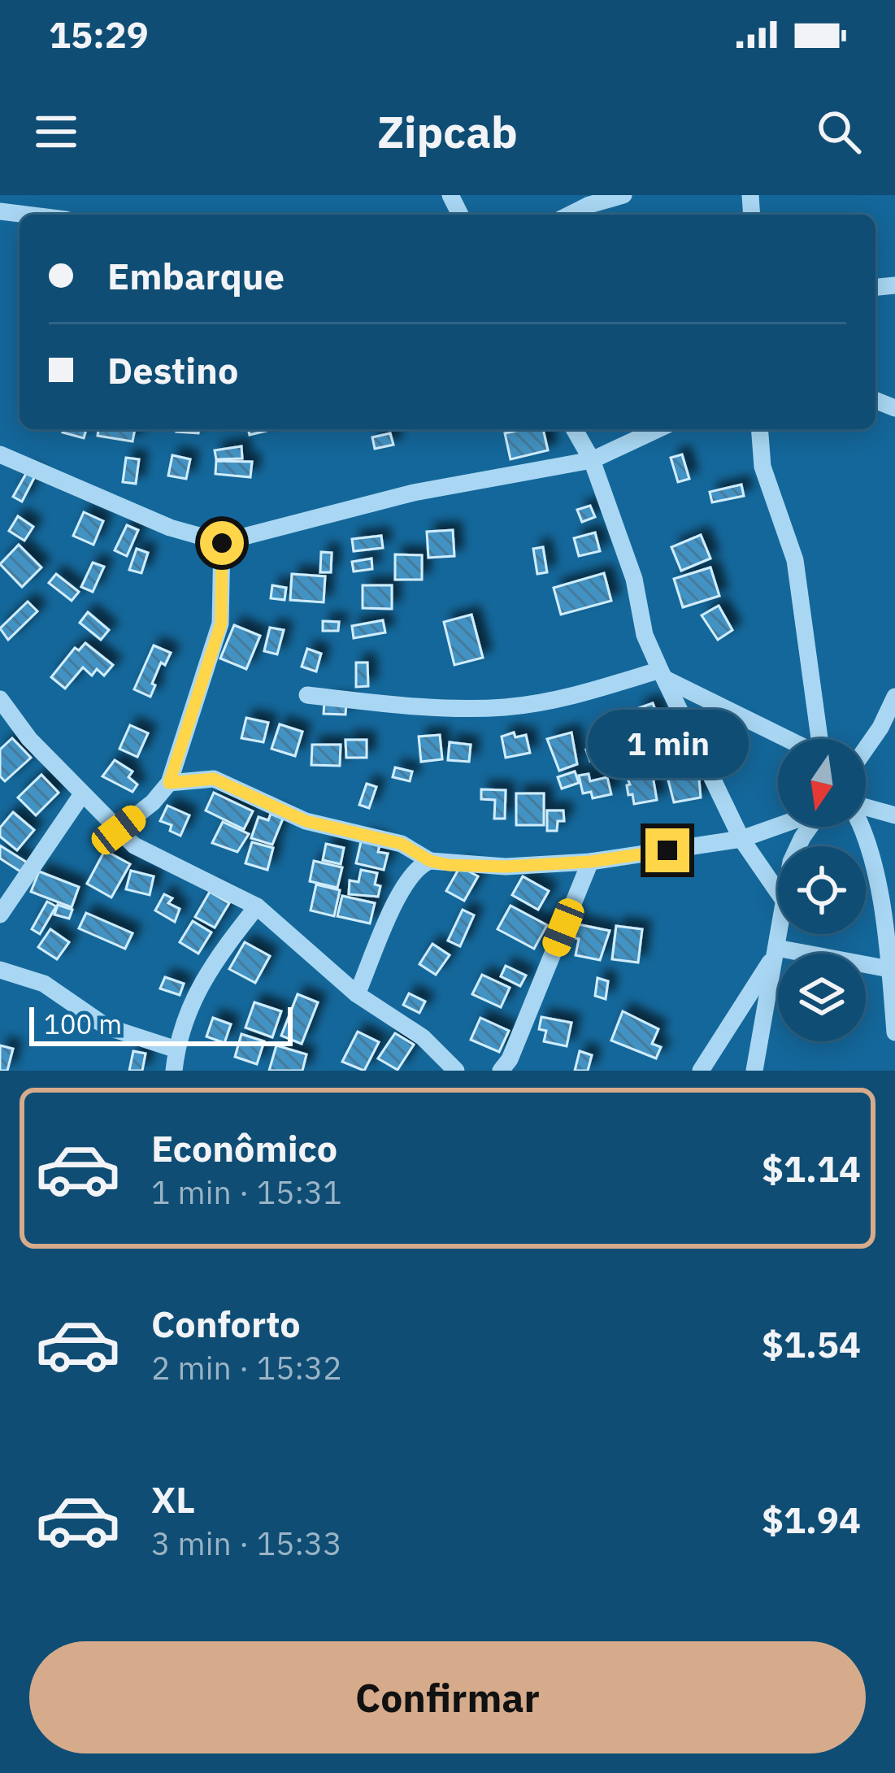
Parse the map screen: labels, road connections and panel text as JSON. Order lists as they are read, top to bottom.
{
  "scale_bar": "100 m",
  "north": "bottom",
  "page": {
    "status": "15:29",
    "header": "Zipcab",
    "banner": ["Embarque", "Destino"],
    "bubble": "1 min",
    "scale": "100 m",
    "list": [
      {
        "name": "Econômico",
        "note": "1 min · 15:31",
        "value": "$1.14"
      },
      {
        "name": "Conforto",
        "note": "2 min · 15:32",
        "value": "$1.54"
      },
      {
        "name": "XL",
        "note": "3 min · 15:33",
        "value": "$1.94"
      }
    ],
    "buttons": "Confirmar"
  }
}
